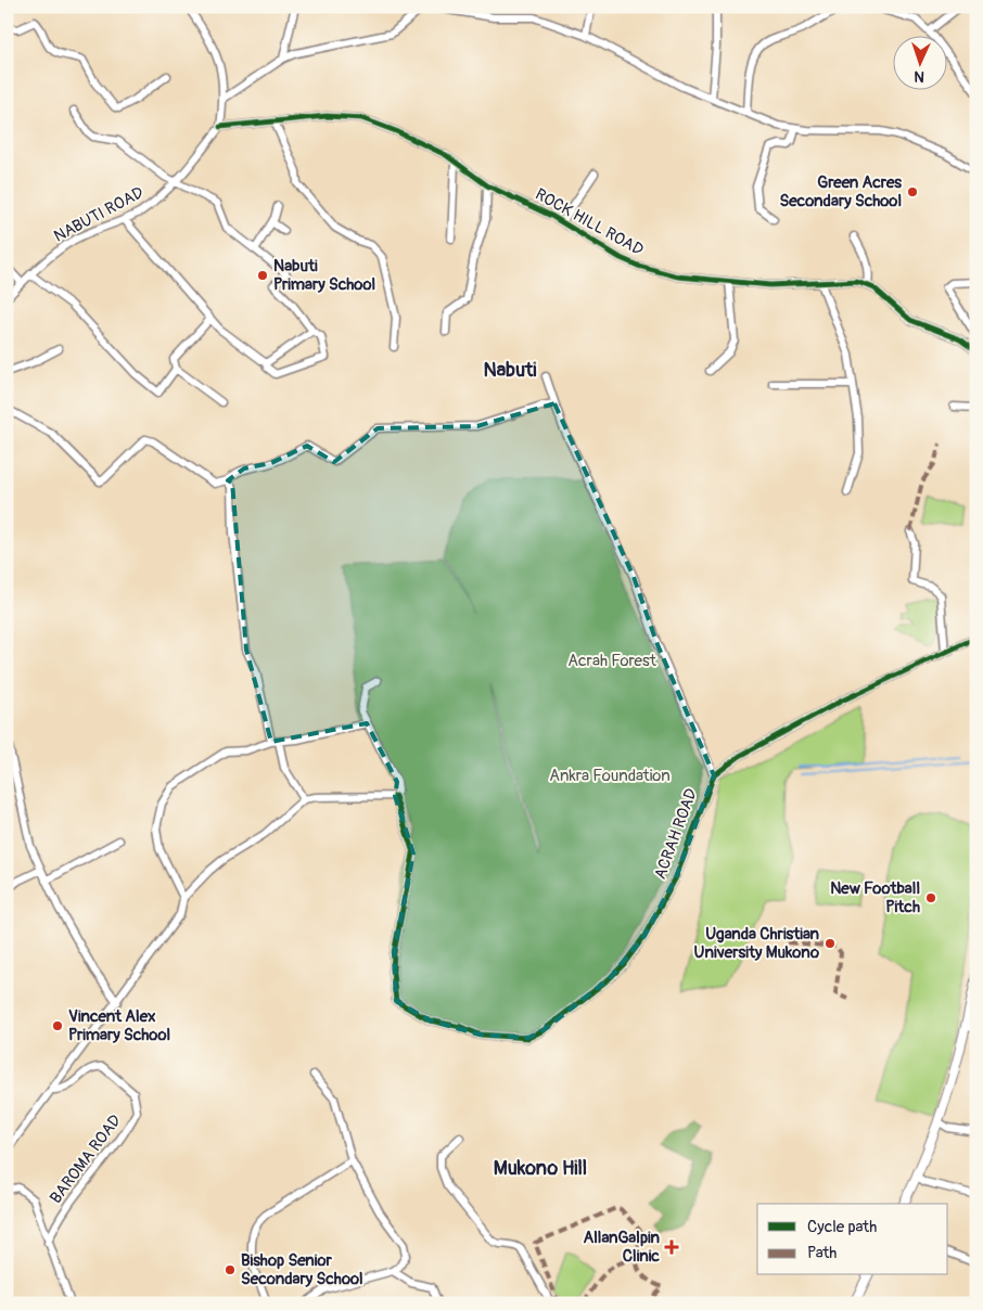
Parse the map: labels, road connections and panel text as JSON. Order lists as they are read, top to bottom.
{
  "streets": {
    "street": [
      "NABUTI ROAD",
      "ROCK HILL ROAD",
      "ACRAH ROAD",
      "BAROMA ROAD"
    ]
  },
  "crossings": [
    ["NABUTI ROAD", "ROCK HILL ROAD"]
  ],
  "districts": ["Nabuti", "Mukono Hill"],
  "parks": ["Acrah Forest", "Ankra Foundation"],
  "places": {
    "other": [
      "Green Acres Secondary School",
      "Nabuti Primary School",
      "New Football Pitch",
      "Uganda Christian University Mukono",
      "Vincent Alex Primary School",
      "Bishop Senior Secondary School"
    ],
    "health": ["AllanGalpin Clinic"]
  },
  "legend": ["Cycle path", "Path"],
  "north": "bottom"
}
